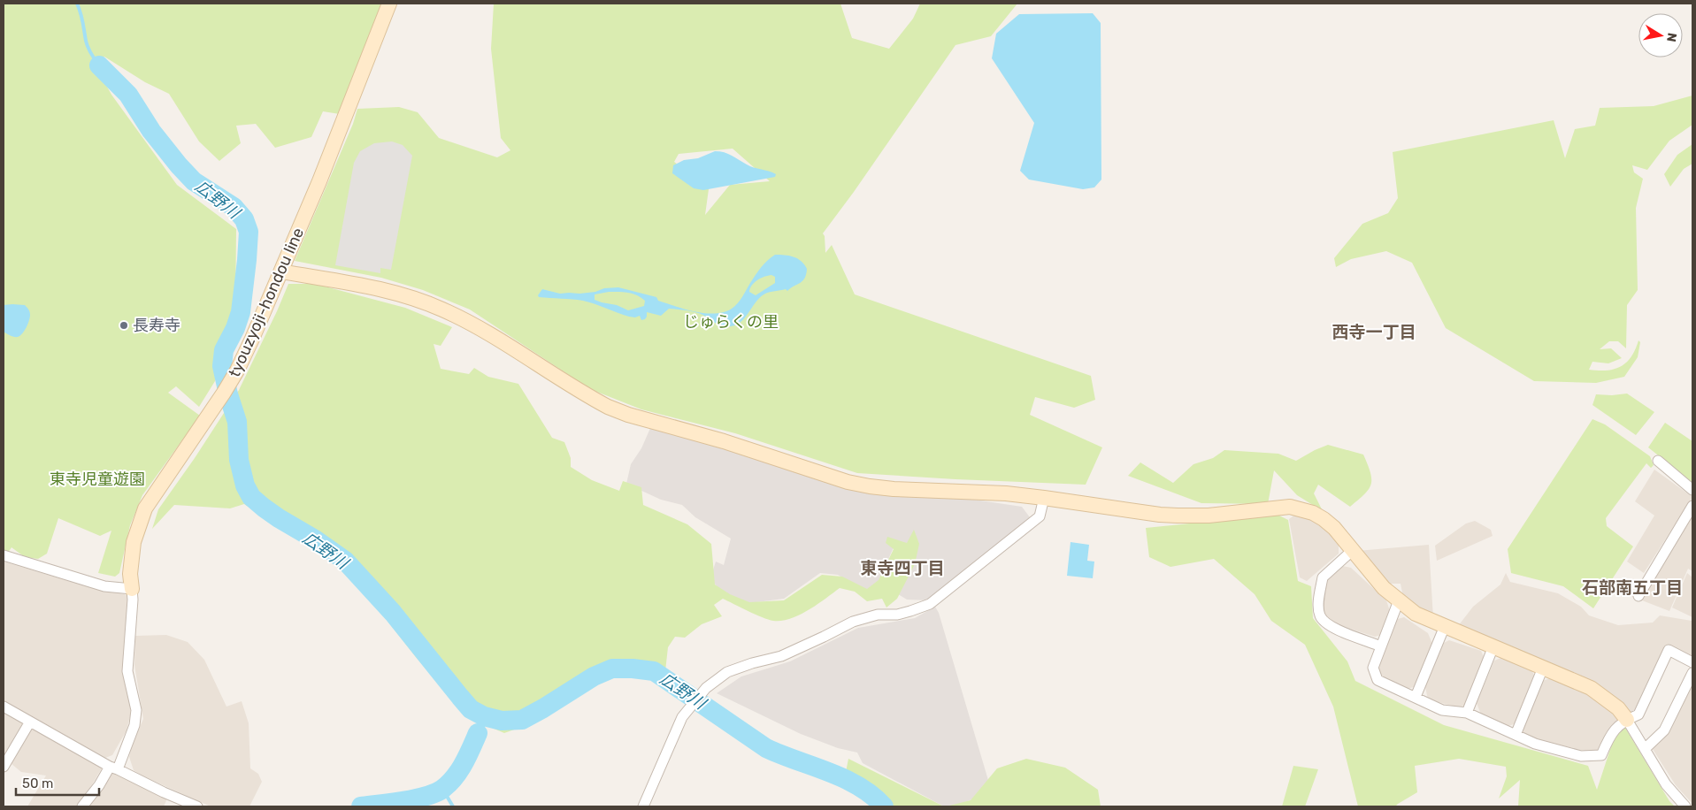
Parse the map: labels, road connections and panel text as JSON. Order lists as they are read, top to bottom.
{
  "streets": {
    "street": ["tyouzyoji-hondou line"]
  },
  "districts": ["西寺一丁目", "東寺四丁目", "石部南五丁目"],
  "water": ["広野川"],
  "parks": ["じゅらくの里", "東寺児童遊園"],
  "places": ["長寿寺"],
  "scale_bar": "50 m",
  "north": "right"
}
